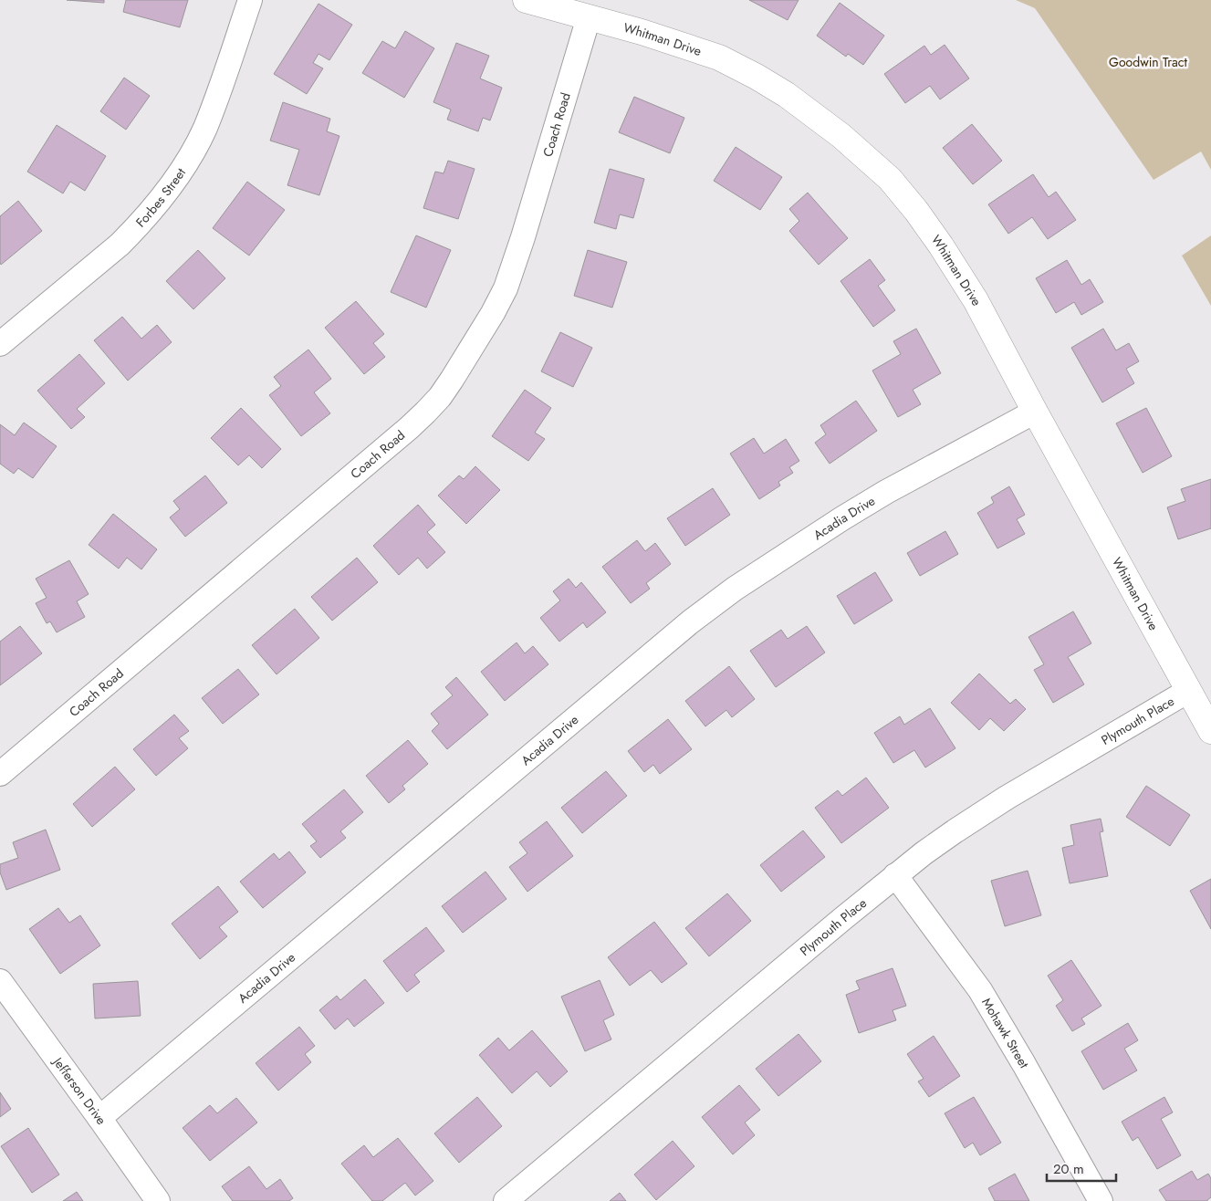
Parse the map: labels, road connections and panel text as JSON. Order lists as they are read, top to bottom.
{
  "streets": {
    "street": [
      "Whitman Drive",
      "Coach Road",
      "Forbes Street",
      "Acadia Drive",
      "Plymouth Place",
      "Mohawk Street",
      "Jefferson Drive"
    ]
  },
  "crossings": [
    ["Whitman Drive", "Coach Road"],
    ["Whitman Drive", "Acadia Drive"],
    ["Whitman Drive", "Plymouth Place"],
    ["Acadia Drive", "Jefferson Drive"],
    ["Plymouth Place", "Mohawk Street"]
  ],
  "parks": ["Goodwin Tract"],
  "scale_bar": "20 m"
}
